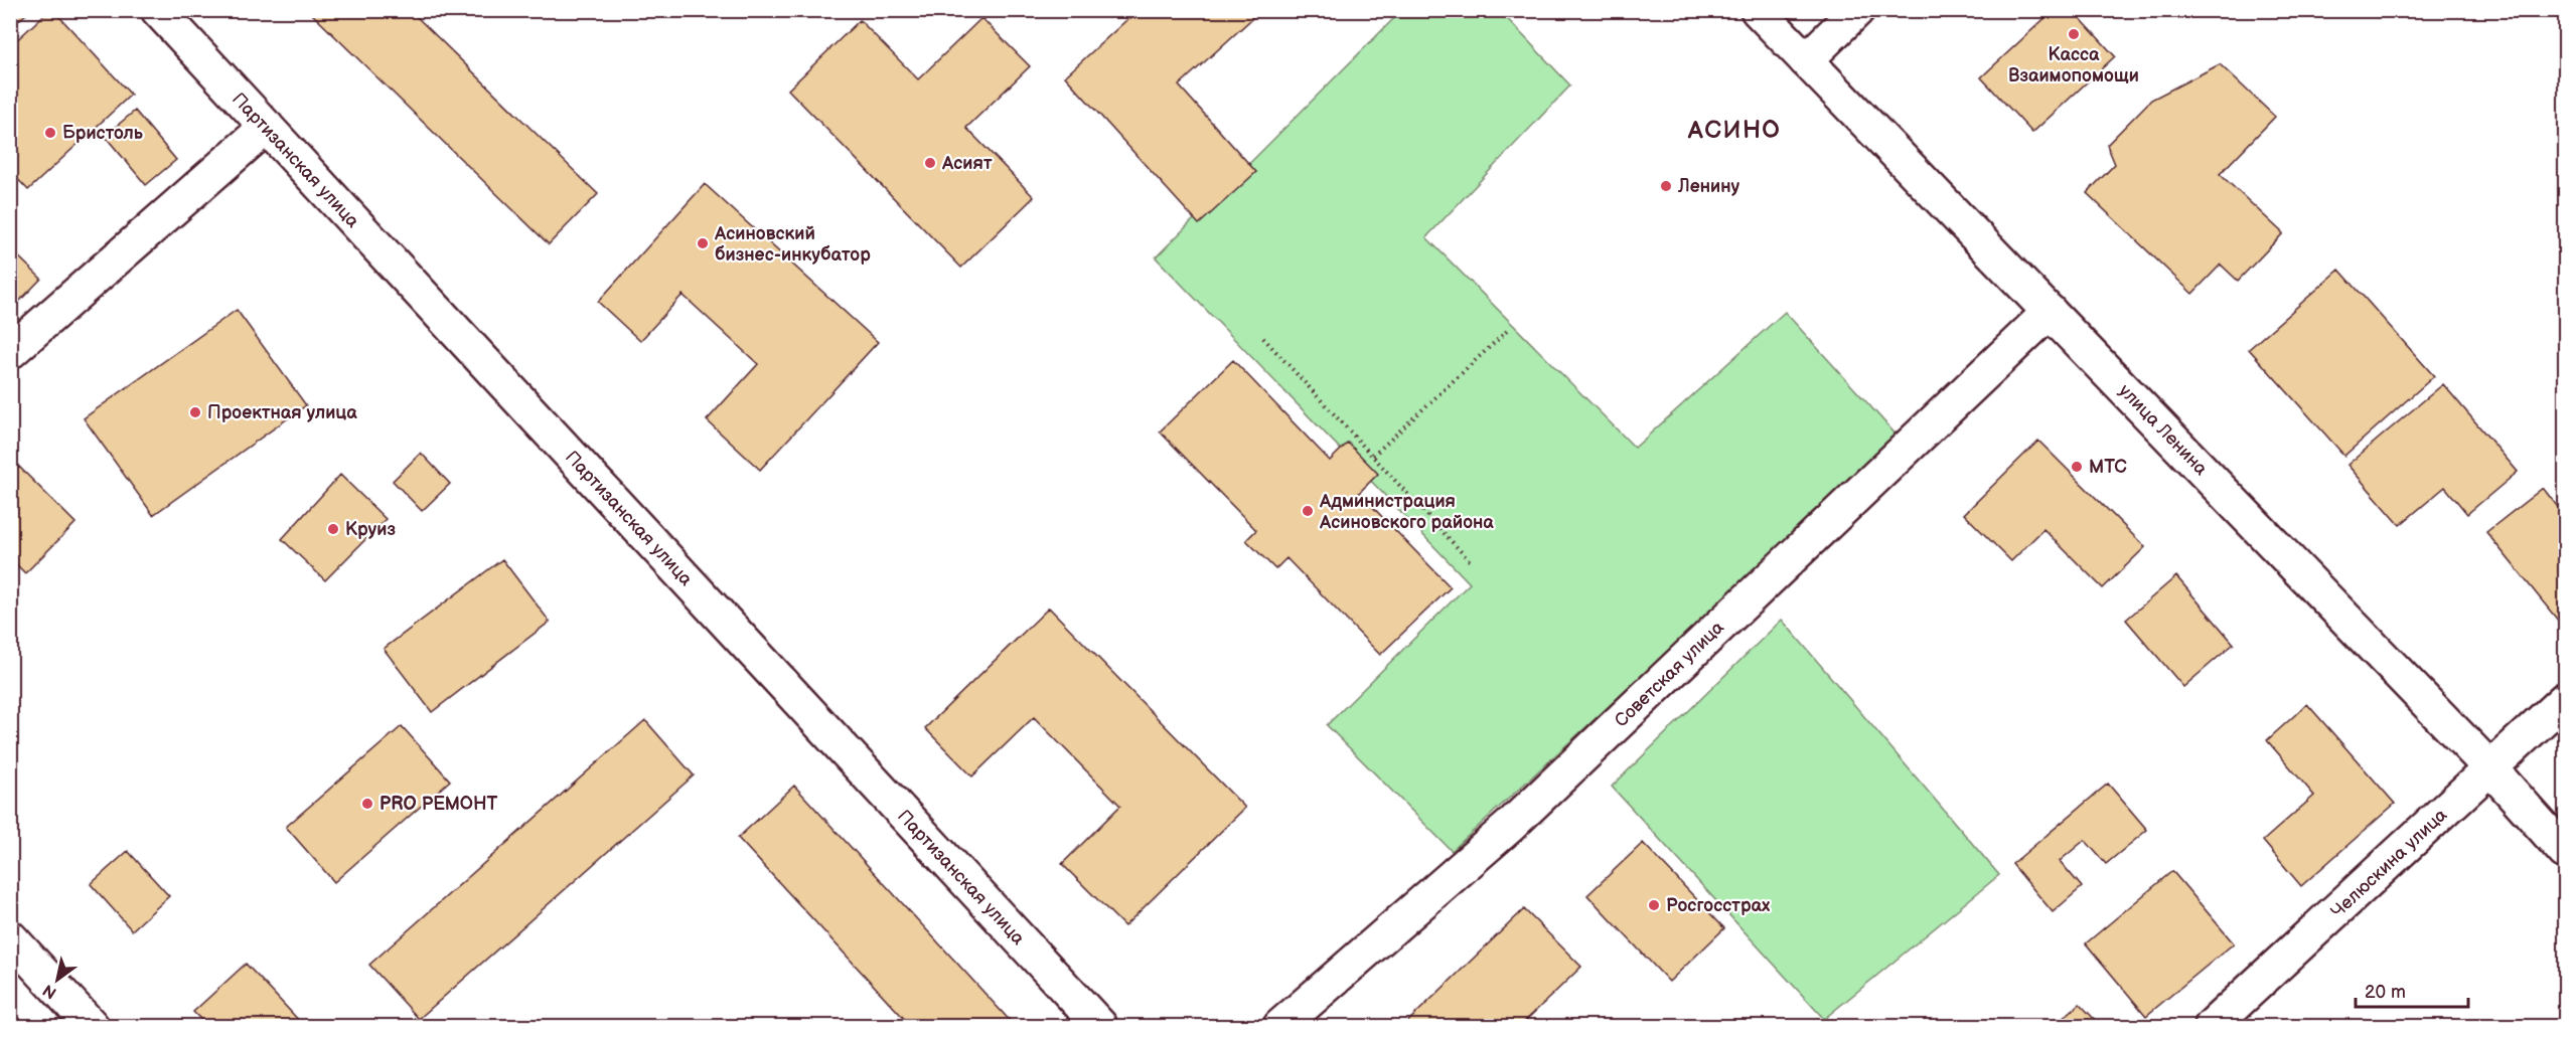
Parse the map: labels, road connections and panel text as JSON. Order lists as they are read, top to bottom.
{
  "streets": {
    "street": [
      "Партизанская улица",
      "улица Ленина",
      "Советская улица",
      "Челюскина улица"
    ]
  },
  "crossings": [
    ["улица Ленина", "Советская улица"],
    ["улица Ленина", "Челюскина улица"]
  ],
  "districts": ["АСИНО"],
  "places": [
    "Касса Взаимопомощи",
    "Бристоль",
    "Асият",
    "Ленину",
    "Асиновский бизнес-инкубатор",
    "Проектная улица",
    "МТС",
    "Администрация Асиновского района",
    "Круиз",
    "PRO РЕМОНТ",
    "Росгосстрах"
  ],
  "scale_bar": "20 m",
  "north": "bottom left"
}
